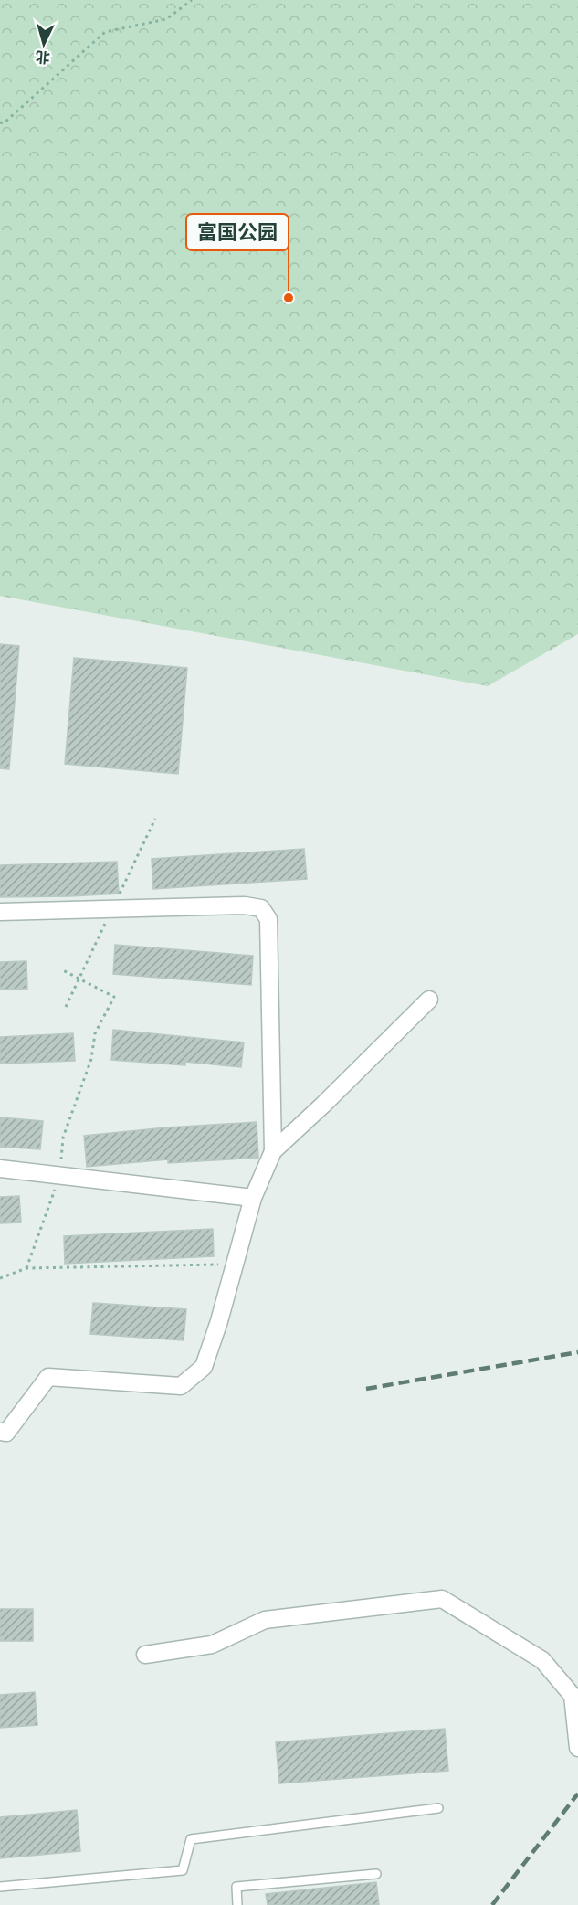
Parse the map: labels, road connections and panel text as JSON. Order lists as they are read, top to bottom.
{
  "places": ["富国公园"],
  "north": "bottom"
}
